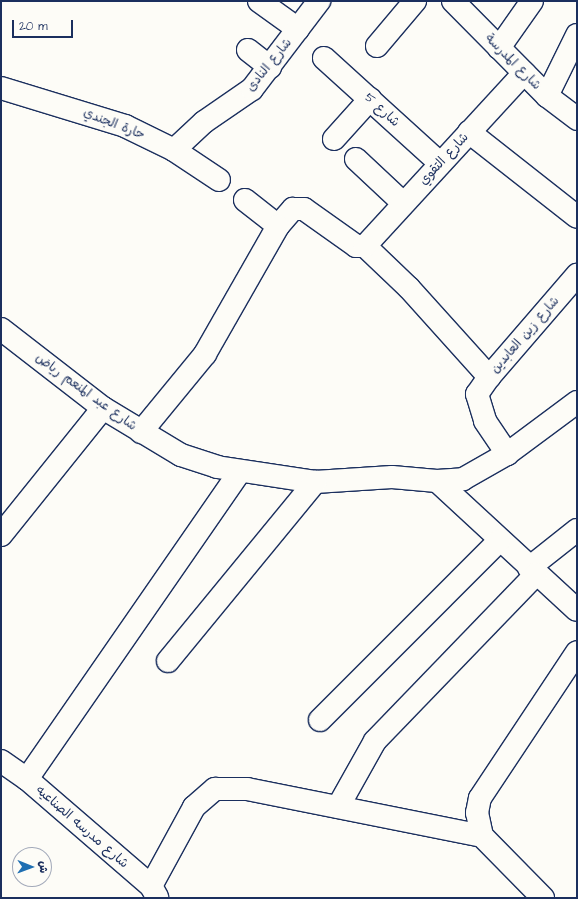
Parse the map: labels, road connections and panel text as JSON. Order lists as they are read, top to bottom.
{
  "streets": {
    "street": [
      "شارع المدرسة",
      "شارع النادى",
      "شارع 5",
      "حارة الجندي",
      "شارع التقوي",
      "شارع زين العابدين",
      "شارع عبد المنعم رياض",
      "شارع مدرسه الصناعيه"
    ]
  },
  "crossings": [
    ["شارع المدرسة", "شارع التقوي"],
    ["شارع النادى", "حارة الجندي"],
    ["شارع 5", "شارع التقوي"],
    ["شارع زين العابدين", "شارع عبد المنعم رياض"]
  ],
  "scale_bar": "20 m",
  "north": "right"
}
